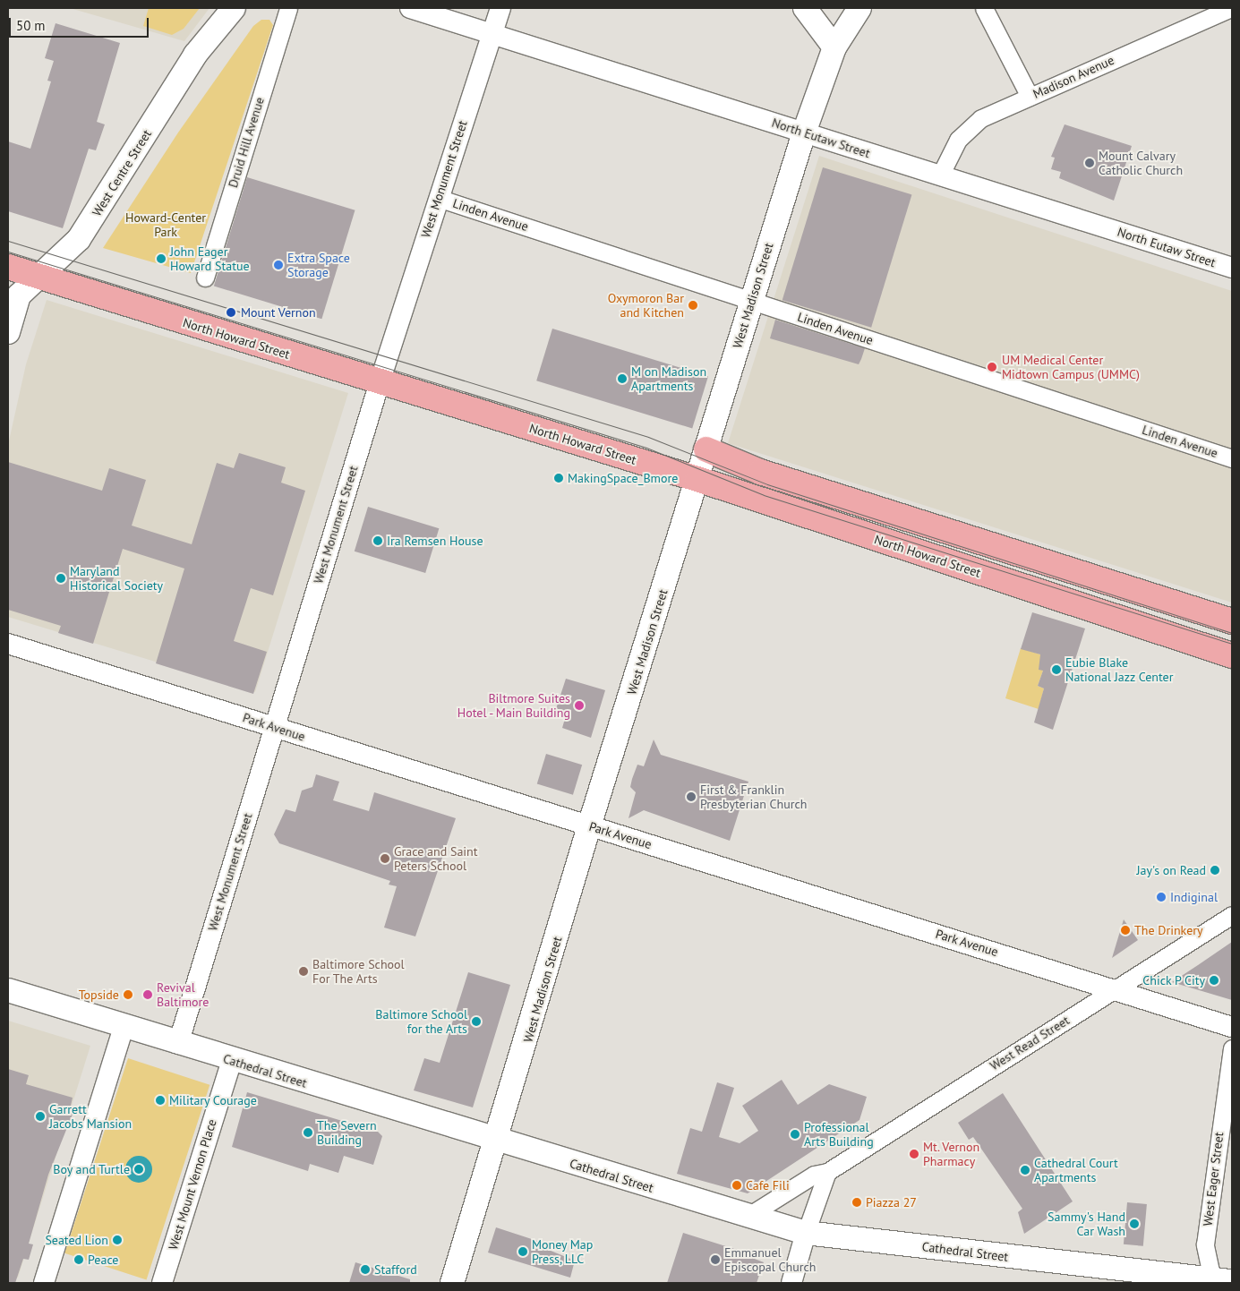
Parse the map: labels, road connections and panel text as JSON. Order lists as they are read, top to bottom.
{
  "streets": {
    "main road": [
      "West Centre Street",
      "West Madison Street",
      "North Howard Street",
      "Cathedral Street"
    ],
    "street": [
      "Madison Avenue",
      "North Eutaw Street",
      "Druid Hill Avenue",
      "West Monument Street",
      "Linden Avenue",
      "Park Avenue",
      "West Read Street",
      "West Eager Street",
      "West Mount Vernon Place"
    ]
  },
  "crossings": [
    ["Madison Avenue", "North Eutaw Street"],
    ["North Eutaw Street", "West Monument Street"],
    ["North Eutaw Street", "West Madison Street"],
    ["West Centre Street", "North Howard Street"],
    ["West Monument Street", "Linden Avenue"],
    ["West Monument Street", "North Howard Street"],
    ["West Monument Street", "Park Avenue"],
    ["West Monument Street", "Cathedral Street"],
    ["Linden Avenue", "West Madison Street"],
    ["West Madison Street", "North Howard Street"],
    ["West Madison Street", "Park Avenue"],
    ["West Madison Street", "Cathedral Street"],
    ["Park Avenue", "West Read Street"],
    ["West Read Street", "Cathedral Street"],
    ["Cathedral Street", "West Eager Street"],
    ["Cathedral Street", "West Mount Vernon Place"]
  ],
  "parks": ["Howard-Center Park"],
  "places": [
    "Mount Calvary Catholic Church",
    "John Eager Howard Statue",
    "Extra Space Storage",
    "Oxymoron Bar and Kitchen",
    "Mount Vernon",
    "UM Medical Center Midtown Campus (UMMC)",
    "M on Madison Apartments",
    "MakingSpace_Bmore",
    "Ira Remsen House",
    "Maryland Historical Society",
    "Eubie Blake National Jazz Center",
    "Biltmore Suites Hotel - Main Building",
    "First & Franklin Presbyterian Church",
    "Grace and Saint Peters School",
    "Jay's on Read",
    "Indiginal",
    "The Drinkery",
    "Baltimore School For The Arts",
    "Chick P City",
    "Topside",
    "Revival Baltimore",
    "Baltimore School for the Arts",
    "Military Courage",
    "Garrett Jacobs Mansion",
    "The Severn Building",
    "Professional Arts Building",
    "Mt. Vernon Pharmacy",
    "Boy and Turtle",
    "Cathedral Court Apartments",
    "Cafe Fili",
    "Piazza 27",
    "Sammy's Hand Car Wash",
    "Seated Lion",
    "Money Map Press, LLC",
    "Peace",
    "Emmanuel Episcopal Church",
    "Stafford"
  ],
  "scale_bar": "50 m"
}
